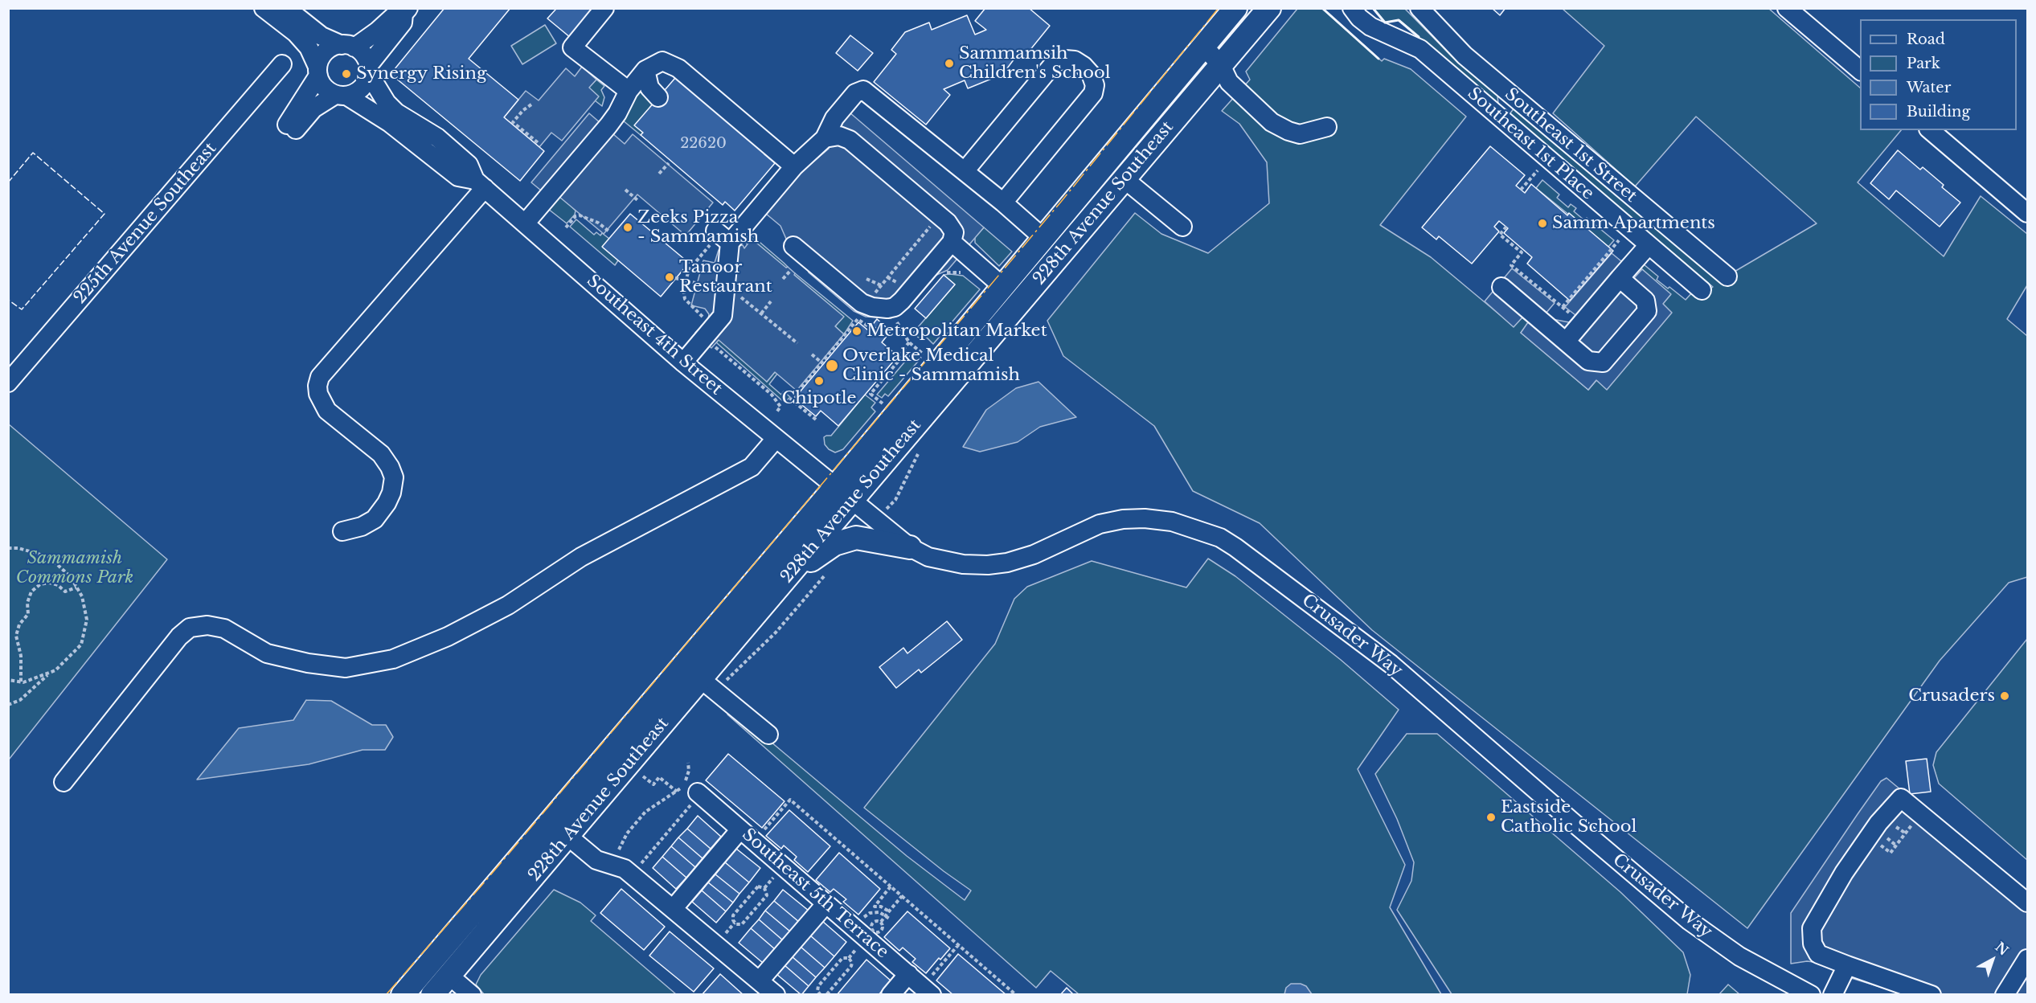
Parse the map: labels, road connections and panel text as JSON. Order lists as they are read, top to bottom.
{
  "streets": {
    "main road": ["228th Avenue Southeast"],
    "street": [
      "Southeast 1st Place",
      "Southeast 1st Street",
      "225th Avenue Southeast",
      "Southeast 4th Street",
      "Crusader Way",
      "Southeast 5th Terrace"
    ]
  },
  "crossings": [
    ["228th Avenue Southeast", "Southeast 4th Street"],
    ["228th Avenue Southeast", "Crusader Way"],
    ["Southeast 4th Street", "Crusader Way"]
  ],
  "parks": ["Sammamish Commons Park"],
  "places": [
    "Sammamsih Children's School",
    "Synergy Rising",
    "Samm Apartments",
    "Zeeks Pizza - Sammamish",
    "Tanoor Restaurant",
    "Metropolitan Market",
    "Overlake Medical Clinic - Sammamish",
    "Chipotle",
    "Crusaders",
    "Eastside Catholic School"
  ],
  "house_numbers": ["22620"],
  "legend": [
    "Road",
    "Park",
    "Water",
    "Building"
  ],
  "north": "top right"
}
